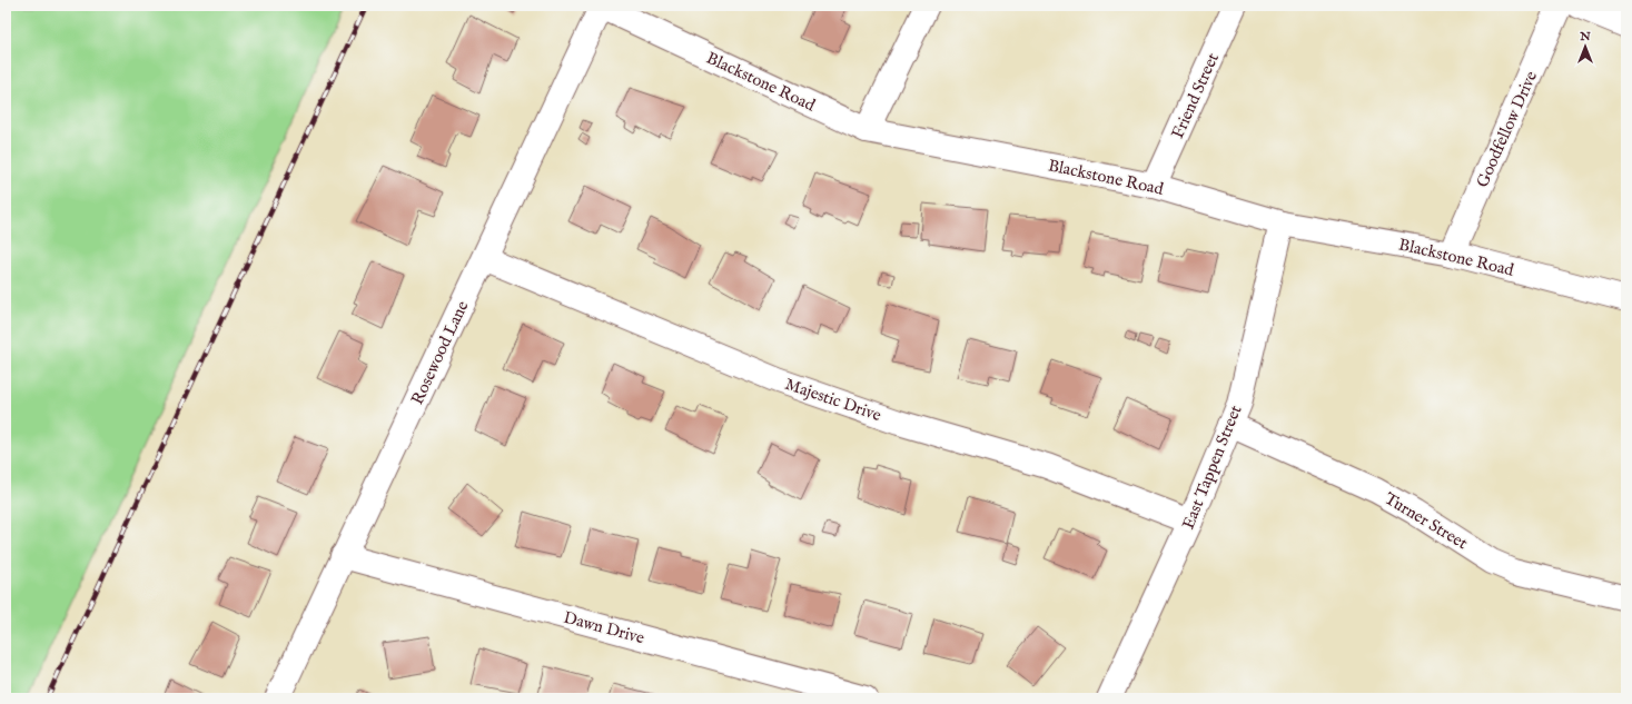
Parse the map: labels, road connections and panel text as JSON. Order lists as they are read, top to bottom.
{
  "streets": {
    "street": [
      "Blackstone Road",
      "Friend Street",
      "Goodfellow Drive",
      "Rosewood Lane",
      "Majestic Drive",
      "East Tappen Street",
      "Turner Street",
      "Dawn Drive"
    ]
  },
  "crossings": [
    ["Blackstone Road", "Friend Street"],
    ["Blackstone Road", "Goodfellow Drive"],
    ["Blackstone Road", "Rosewood Lane"],
    ["Blackstone Road", "East Tappen Street"],
    ["Rosewood Lane", "Majestic Drive"],
    ["Rosewood Lane", "Dawn Drive"],
    ["Majestic Drive", "East Tappen Street"],
    ["East Tappen Street", "Turner Street"]
  ],
  "north": "top"
}
